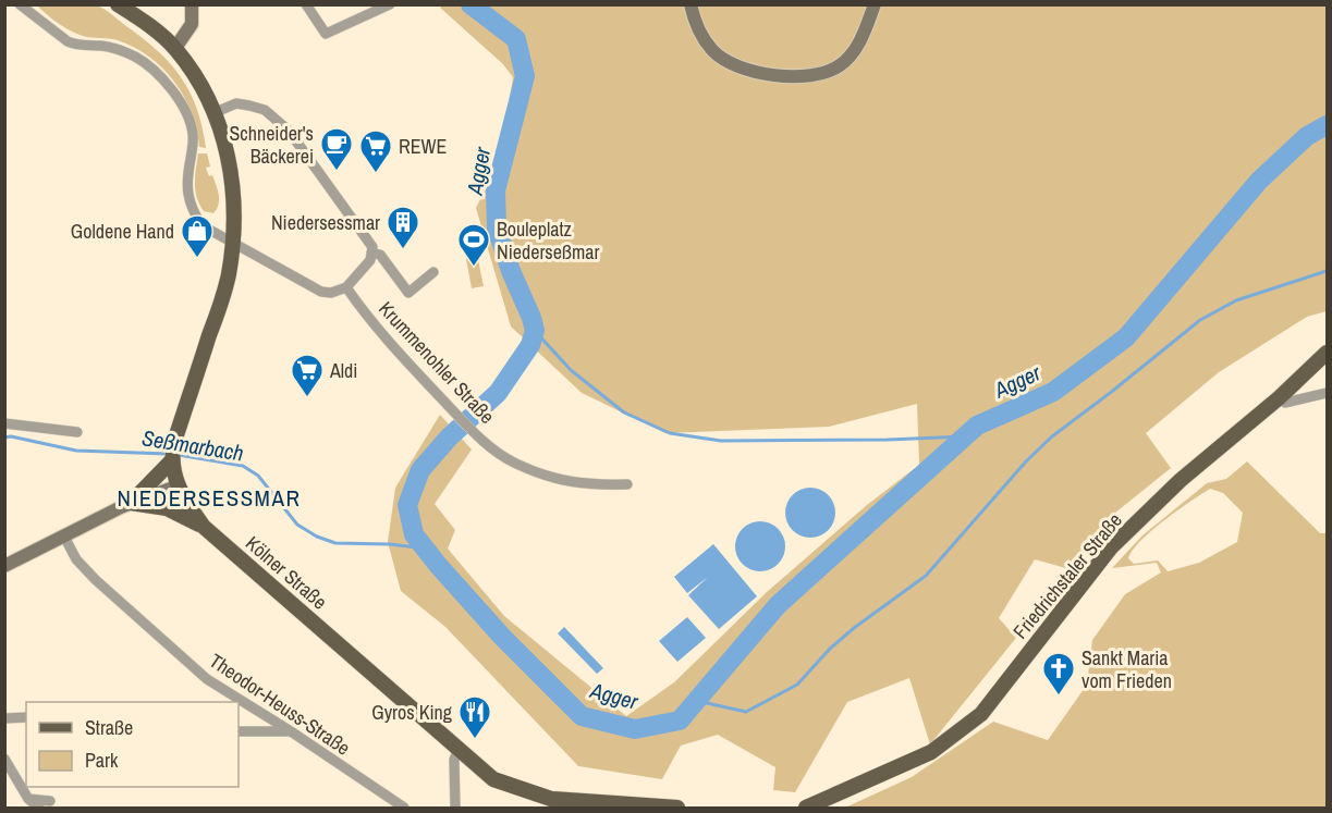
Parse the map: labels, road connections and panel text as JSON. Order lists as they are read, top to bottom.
{
  "streets": {
    "main road": ["Kölner Straße", "Friedrichstaler Straße"],
    "street": ["Krummenohler Straße", "Theodor-Heuss-Straße"]
  },
  "districts": ["NIEDERSESSMAR"],
  "water": ["Agger", "Seßmarbach"],
  "places": {
    "cafe": ["Schneider's Bäckerei"],
    "supermarket": ["REWE", "Aldi"],
    "building": ["Niedersessmar"],
    "shop": ["Goldene Hand"],
    "sports": ["Bouleplatz Niederseßmar"],
    "church": ["Sankt Maria vom Frieden"],
    "restaurant": ["Gyros King"]
  },
  "legend": ["Straße", "Park"]
}
